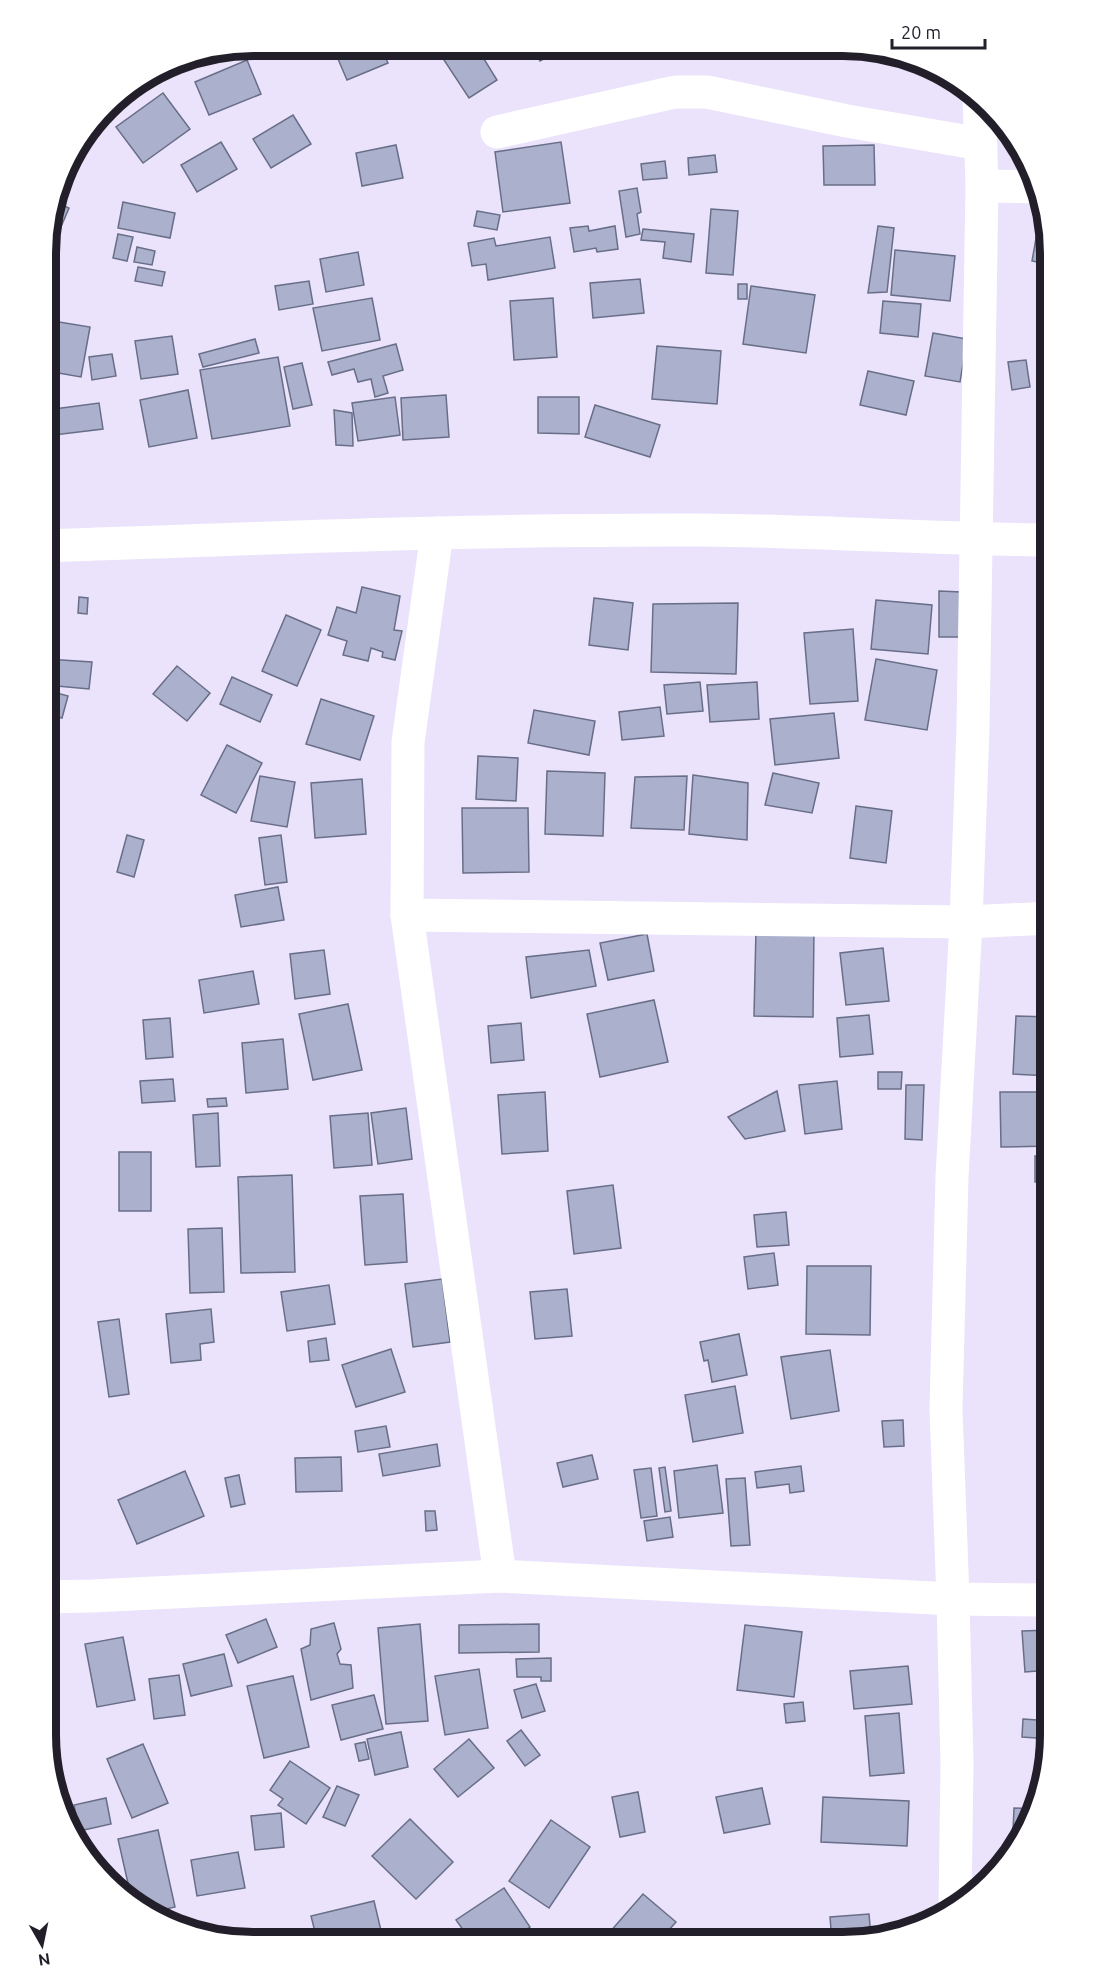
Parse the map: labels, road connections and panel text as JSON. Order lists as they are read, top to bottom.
{
  "scale_bar": "20 m",
  "north": "bottom"
}
